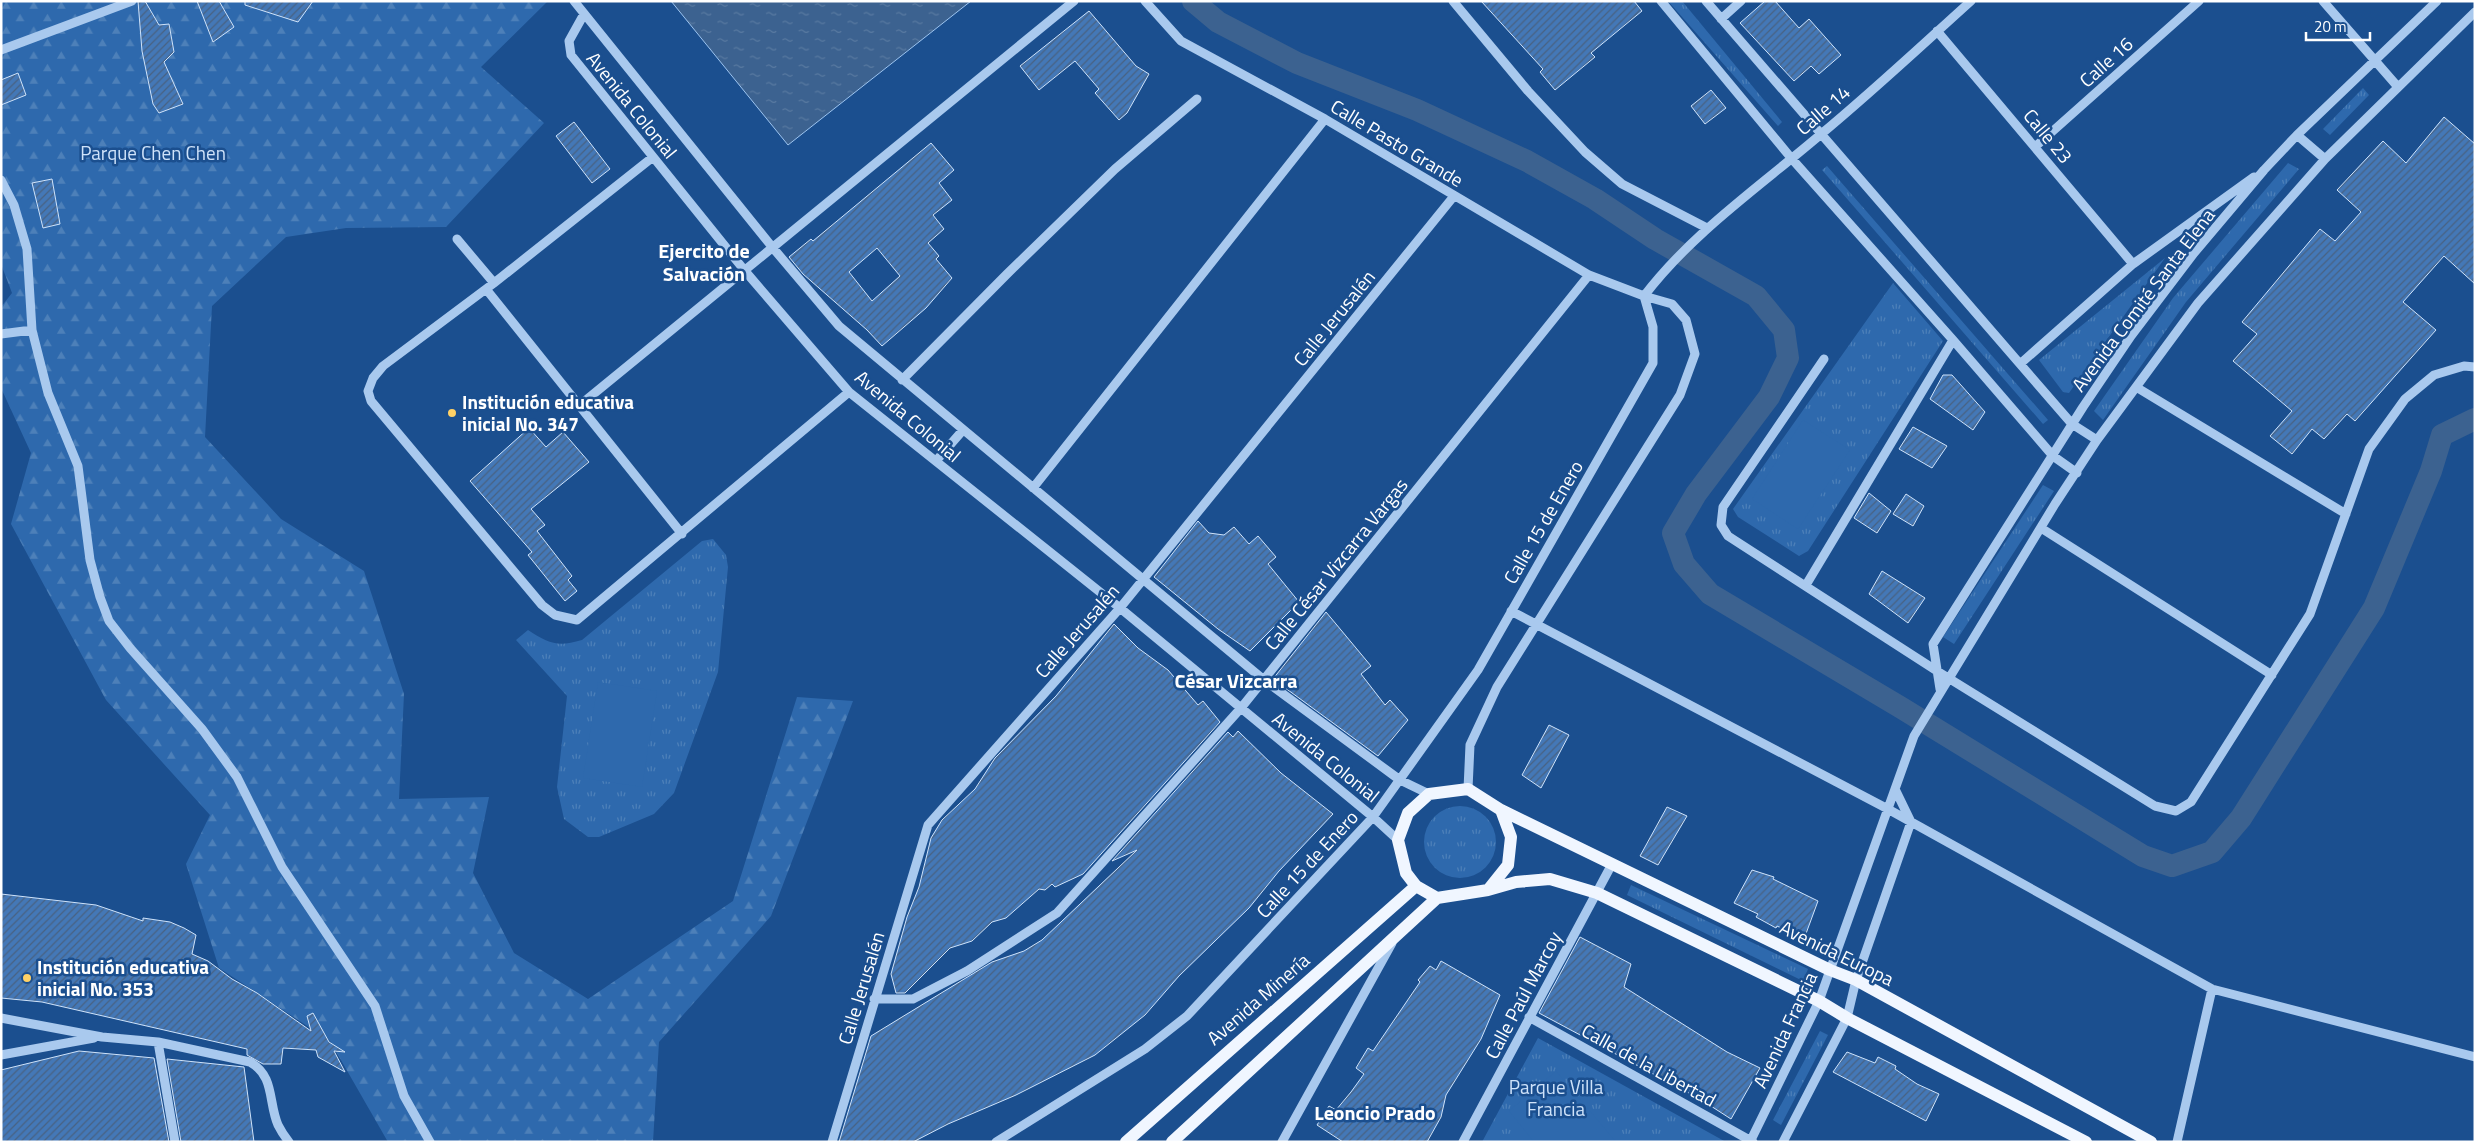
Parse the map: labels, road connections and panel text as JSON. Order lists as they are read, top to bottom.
{
  "streets": {
    "main road": ["Avenida Europa", "Avenida Minería"],
    "street": [
      "Calle 16",
      "Avenida Colonial",
      "Calle 14",
      "Calle 23",
      "Calle Pasto Grande",
      "Avenida Comité Santa Elena",
      "Calle Jerusalén",
      "Calle 15 de Enero",
      "Calle César Vizcarra Vargas",
      "Calle Paúl Marcoy",
      "Avenida Francia",
      "Calle de la Libertad"
    ]
  },
  "crossings": [
    ["Calle 16", "Calle 23"],
    ["Avenida Colonial", "Calle Jerusalén"],
    ["Avenida Colonial", "Calle 15 de Enero"],
    ["Avenida Colonial", "Calle César Vizcarra Vargas"],
    ["Avenida Colonial", "Avenida Europa"],
    ["Avenida Colonial", "Avenida Minería"],
    ["Calle 14", "Calle 23"],
    ["Calle 14", "Calle Pasto Grande"],
    ["Calle 14", "Calle 15 de Enero"],
    ["Calle Pasto Grande", "Calle Jerusalén"],
    ["Calle Pasto Grande", "Calle 15 de Enero"],
    ["Calle Pasto Grande", "Calle César Vizcarra Vargas"],
    ["Avenida Comité Santa Elena", "Avenida Francia"],
    ["Calle Jerusalén", "Calle César Vizcarra Vargas"],
    ["Avenida Europa", "Calle Paúl Marcoy"],
    ["Avenida Europa", "Avenida Minería"],
    ["Avenida Europa", "Avenida Francia"],
    ["Calle Paúl Marcoy", "Calle de la Libertad"],
    ["Avenida Francia", "Calle de la Libertad"]
  ],
  "districts": ["Ejercito de Salvación", "César Vizcarra", "Leoncio Prado"],
  "parks": ["Parque Chen Chen", "Parque Villa Francia"],
  "places": ["Institución educativa inicial No. 347", "Institución educativa inicial No. 353"],
  "scale_bar": "20 m"
}
